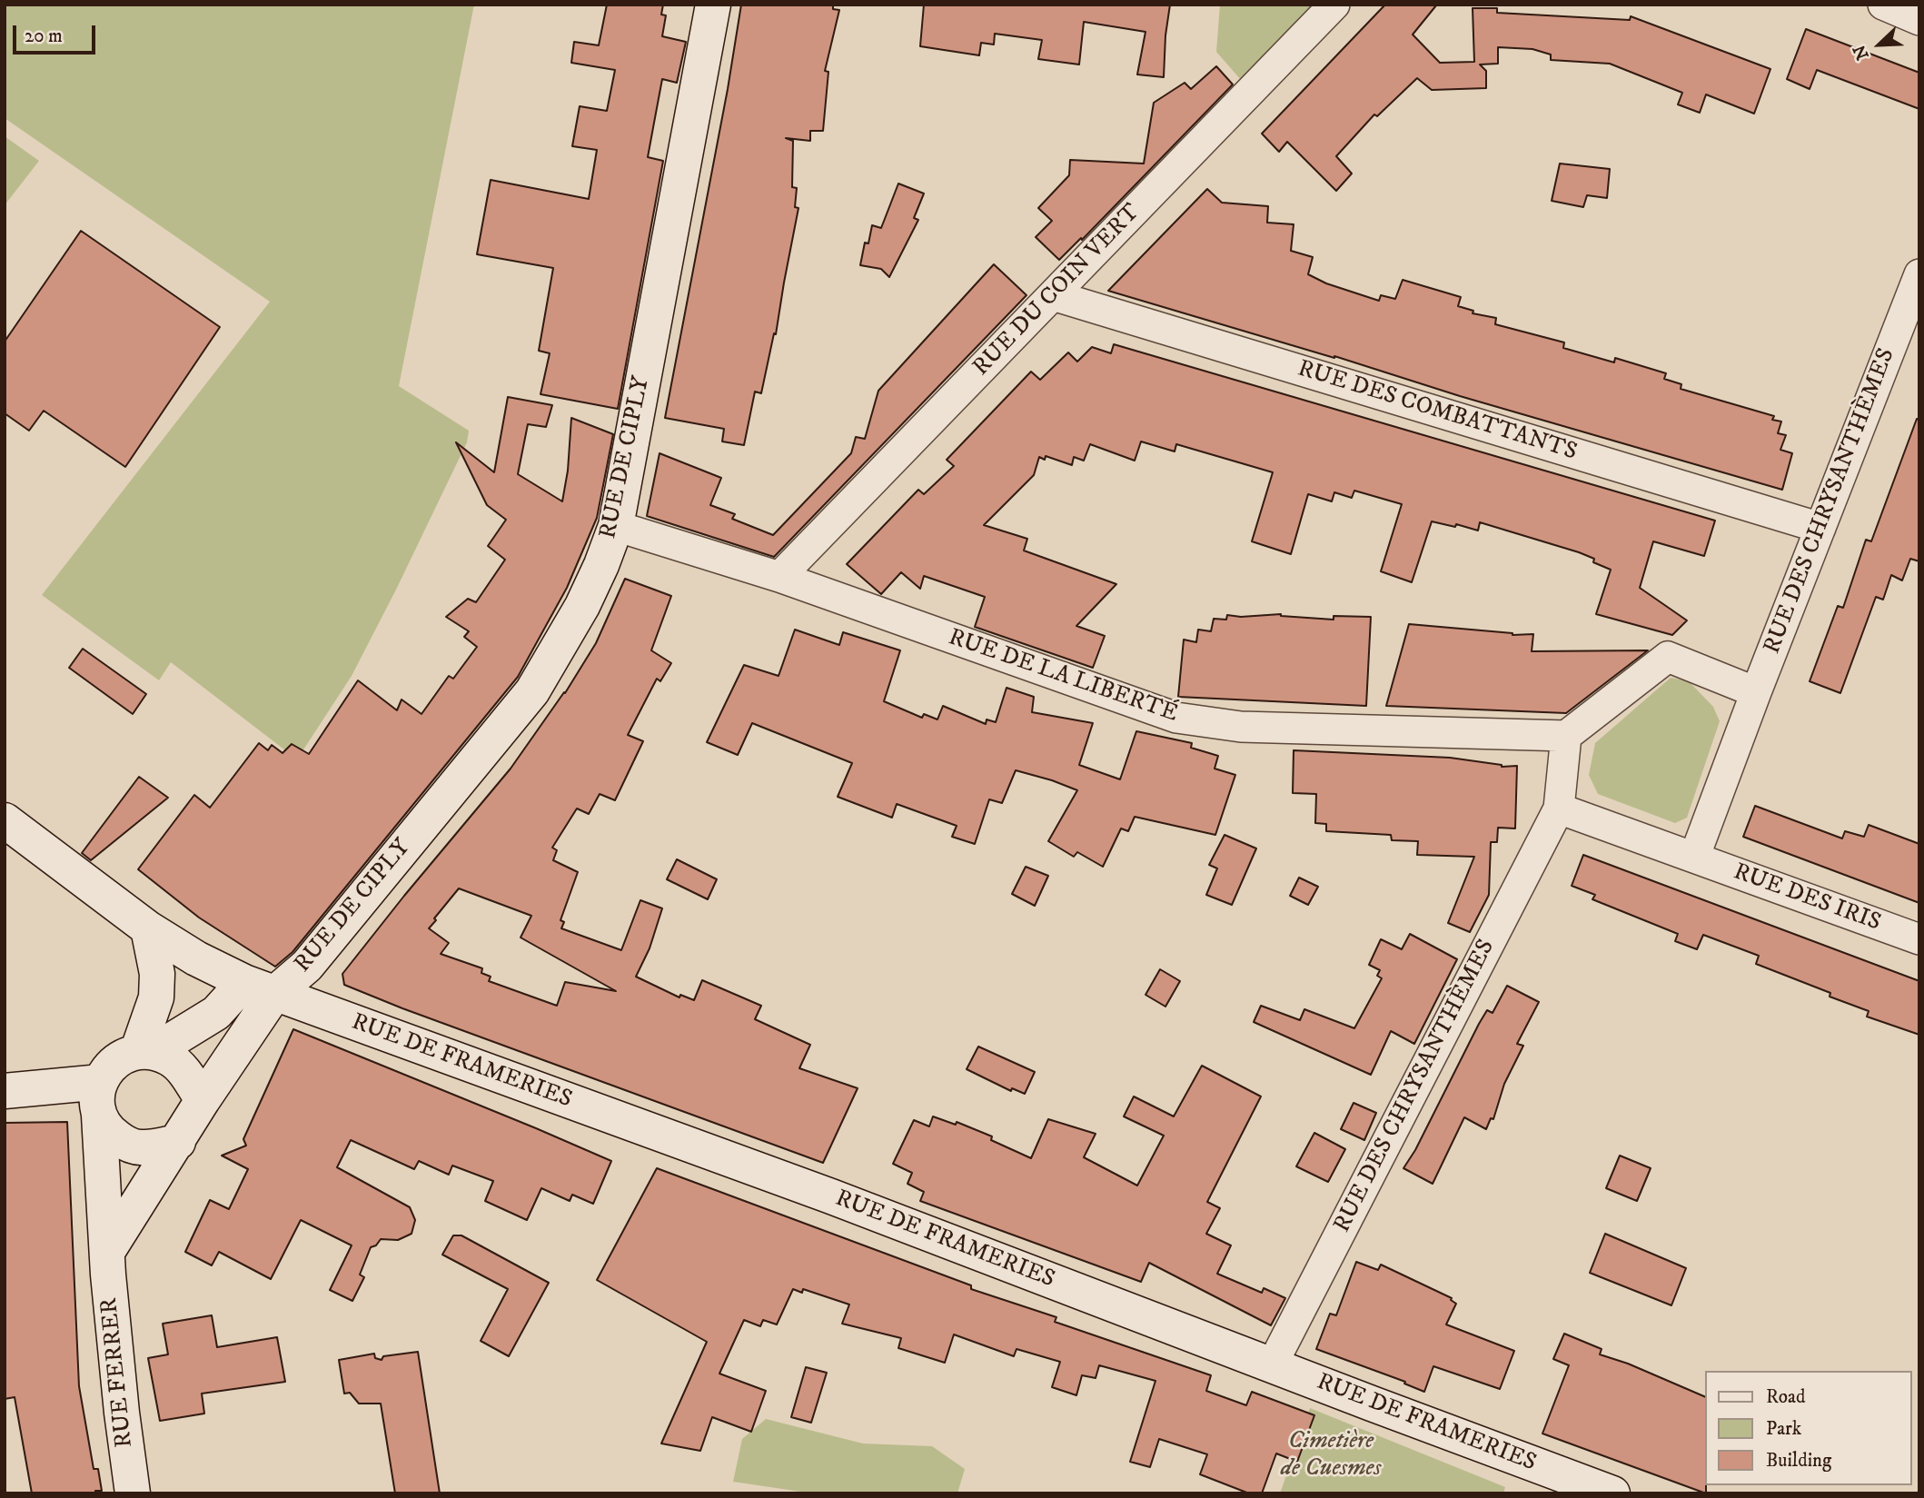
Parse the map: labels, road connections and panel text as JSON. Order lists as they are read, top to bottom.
{
  "streets": {
    "street": [
      "RUE DU COIN VERT",
      "RUE DES COMBATTANTS",
      "RUE DE CIPLY",
      "RUE DES CHRYSANTHÈMES",
      "RUE DE LA LIBERTÉ",
      "RUE DES IRIS",
      "RUE DE FRAMERIES",
      "RUE FERRER"
    ]
  },
  "crossings": [
    ["RUE DU COIN VERT", "RUE DES COMBATTANTS"],
    ["RUE DU COIN VERT", "RUE DE LA LIBERTÉ"],
    ["RUE DES COMBATTANTS", "RUE DES CHRYSANTHÈMES"],
    ["RUE DE CIPLY", "RUE DE LA LIBERTÉ"],
    ["RUE DE CIPLY", "RUE DE FRAMERIES"],
    ["RUE DES CHRYSANTHÈMES", "RUE DE LA LIBERTÉ"],
    ["RUE DES CHRYSANTHÈMES", "RUE DES IRIS"],
    ["RUE DES CHRYSANTHÈMES", "RUE DE FRAMERIES"]
  ],
  "parks": ["Cimetière de Cuesmes"],
  "legend": ["Road", "Park", "Building"],
  "scale_bar": "20 m",
  "north": "bottom left"
}
